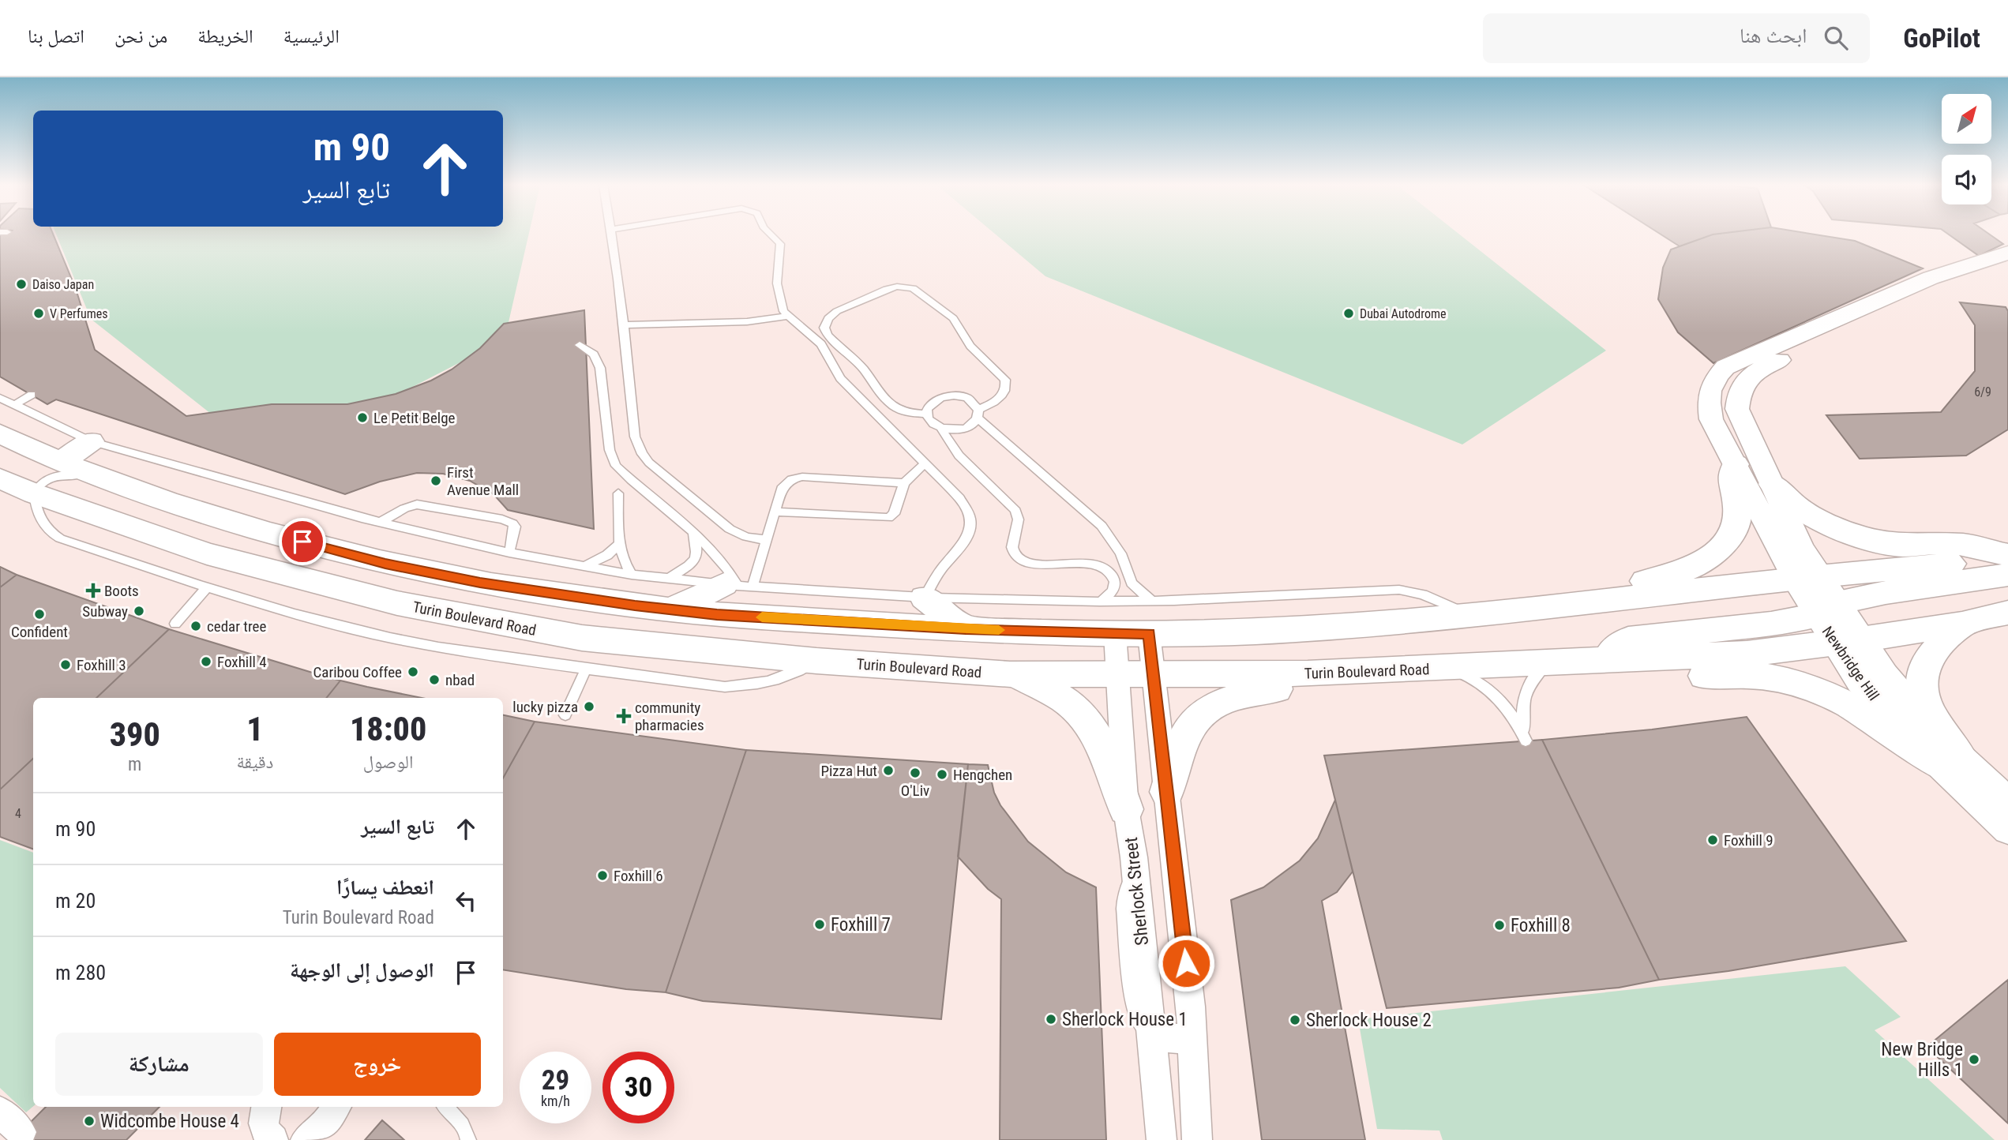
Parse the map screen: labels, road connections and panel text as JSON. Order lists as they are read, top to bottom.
{
  "streets": {
    "main road": ["Turin Boulevard Road"],
    "street": ["Newbridge Hill", "Sherlock Street"]
  },
  "crossings": [
    ["Turin Boulevard Road", "Newbridge Hill"],
    ["Turin Boulevard Road", "Sherlock Street"]
  ],
  "places": {
    "other": [
      "Daiso Japan",
      "V Perfumes",
      "Dubai Autodrome",
      "Le Petit Belge",
      "First Avenue Mall",
      "Subway",
      "Confident",
      "cedar tree",
      "Foxhill 4",
      "Foxhill 3",
      "Caribou Coffee",
      "nbad",
      "lucky pizza",
      "Pizza Hut",
      "O'Liv",
      "Hengchen",
      "Foxhill 9",
      "Foxhill 6",
      "Foxhill 7",
      "Foxhill 8",
      "Sherlock House 1",
      "Sherlock House 2",
      "New Bridge Hills 1",
      "Widcombe House 4"
    ],
    "health": ["Boots", "community pharmacies"]
  },
  "house_numbers": ["6/9", "4"],
  "north": "top right",
  "page": {
    "header": "GoPilot",
    "search": "ابحث هنا",
    "nav": [
      "الرئيسية",
      "الخريطة",
      "من نحن",
      "اتصل بنا"
    ],
    "turn": ["90 m", "تابع السير"],
    "eta": [
      "18:00",
      "الوصول",
      "1",
      "دقيقة",
      "390",
      "m"
    ],
    "list": [
      {
        "name": "تابع السير",
        "value": "90 m"
      },
      {
        "name": "انعطف يسارًا",
        "note": "Turin Boulevard Road",
        "value": "20 m"
      },
      {
        "name": "الوصول إلى الوجهة",
        "value": "280 m"
      }
    ],
    "buttons": ["خروج", "مشاركة"],
    "speed": "29 km/h",
    "limit": "30"
  }
}
